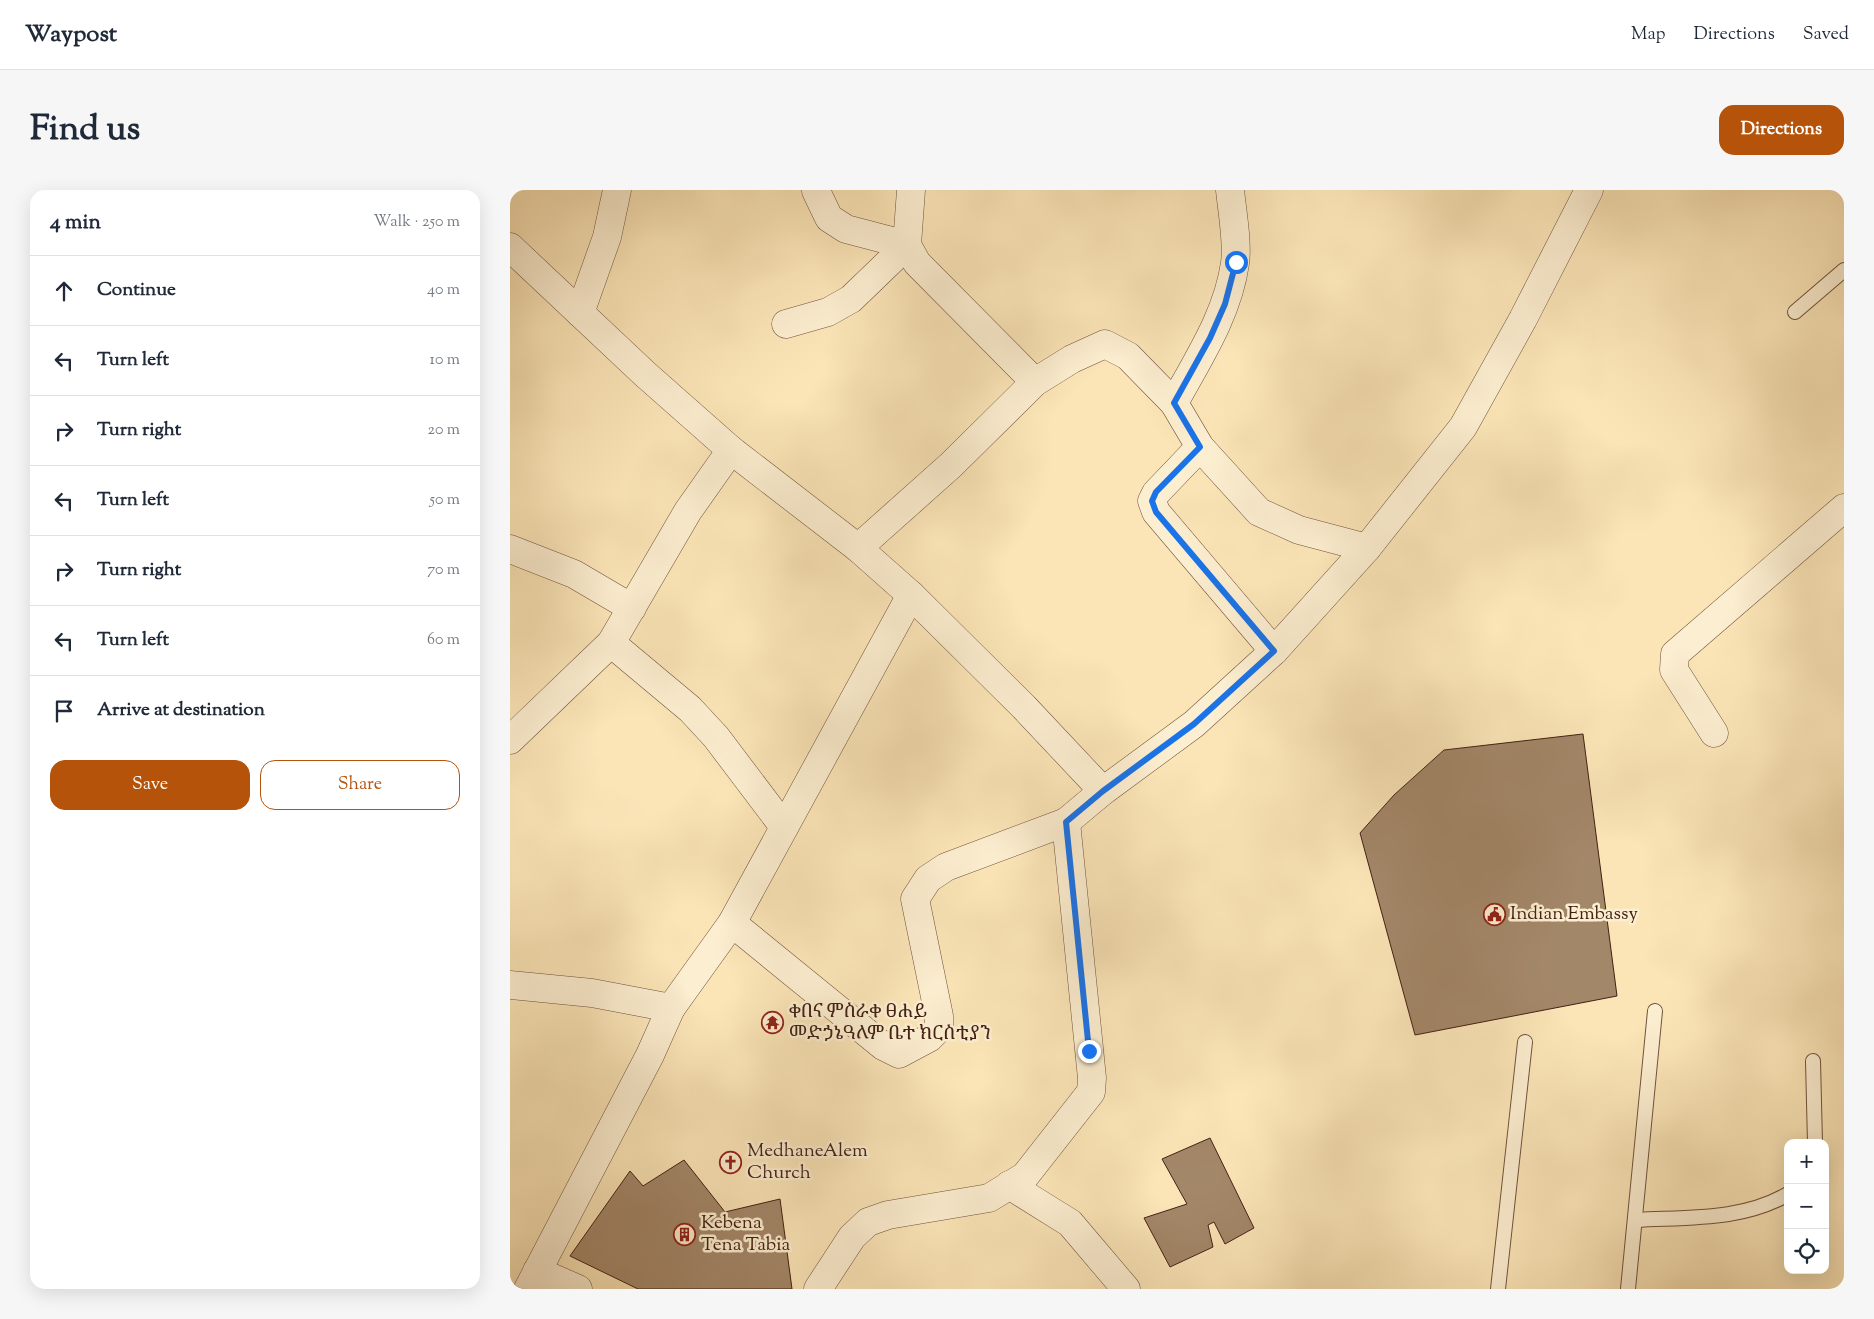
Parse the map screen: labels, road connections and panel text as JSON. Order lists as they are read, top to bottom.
{
  "places": {
    "public building": ["Indian Embassy"],
    "temple": ["ቀበና ምስራቀ ፀሐይ መድኃኔዓለም ቤተ ክርስቲያን"],
    "church": ["MedhaneAlem Church"],
    "building": ["Kebena Tena Tabia"]
  },
  "page": {
    "header": "Waypost",
    "nav": ["Map", "Directions", "Saved"],
    "title": "Find us",
    "buttons": [
      "Directions",
      ["Save", "Share"]
    ],
    "heading": ["4 min", "Walk · 250 m"],
    "list": [
      ["Continue", "40 m"],
      ["Turn left", "10 m"],
      ["Turn right", "20 m"],
      ["Turn left", "50 m"],
      ["Turn right", "70 m"],
      ["Turn left", "60 m"],
      "Arrive at destination"
    ],
    "map_buttons": ["+", "−"]
  }
}
